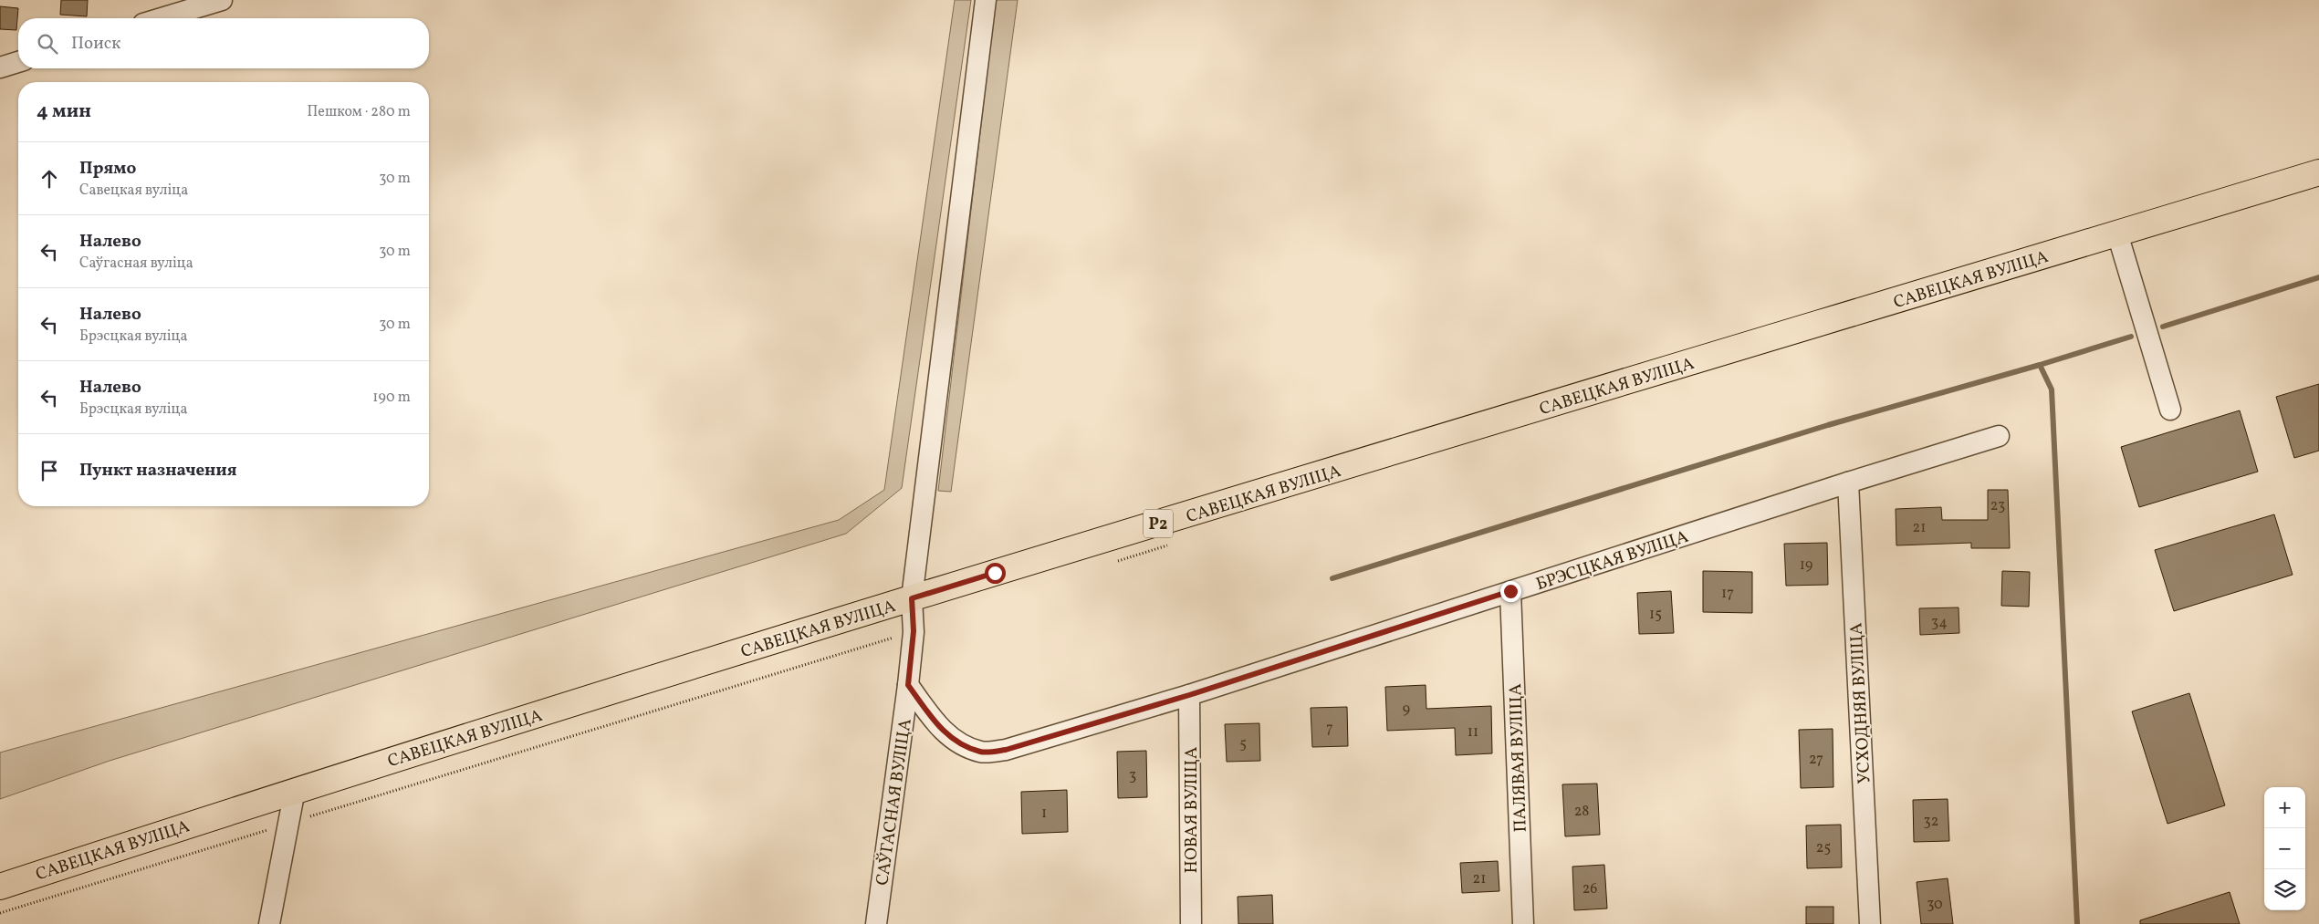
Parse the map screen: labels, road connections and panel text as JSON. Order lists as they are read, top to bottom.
{
  "streets": {
    "main road": ["САВЕЦКАЯ ВУЛІЦА", "Р2"],
    "street": [
      "БРЭСЦКАЯ ВУЛІЦА",
      "УСХОДНЯЯ ВУЛІЦА",
      "ПАЛЯВАЯ ВУЛІЦА",
      "САЎГАСНАЯ ВУЛІЦА",
      "НОВАЯ ВУЛІЦА"
    ]
  },
  "crossings": [
    ["САВЕЦКАЯ ВУЛІЦА", "САЎГАСНАЯ ВУЛІЦА"],
    ["БРЭСЦКАЯ ВУЛІЦА", "УСХОДНЯЯ ВУЛІЦА"],
    ["БРЭСЦКАЯ ВУЛІЦА", "ПАЛЯВАЯ ВУЛІЦА"],
    ["БРЭСЦКАЯ ВУЛІЦА", "САЎГАСНАЯ ВУЛІЦА"],
    ["БРЭСЦКАЯ ВУЛІЦА", "НОВАЯ ВУЛІЦА"]
  ],
  "house_numbers": [
    "23",
    "21",
    "19",
    "17",
    "15",
    "34",
    "9",
    "7",
    "11",
    "5",
    "27",
    "3",
    "28",
    "1",
    "32",
    "25",
    "21",
    "26",
    "30"
  ],
  "page": {
    "search": "Поиск",
    "heading": ["4 мин", "Пешком · 280 m"],
    "list": [
      ["Прямо", "Савецкая вуліца", "30 m"],
      ["Налево", "Саўгасная вуліца", "30 m"],
      ["Налево", "Брэсцкая вуліца", "30 m"],
      ["Налево", "Брэсцкая вуліца", "190 m"],
      "Пункт назначения"
    ],
    "map_buttons": ["+", "−"]
  }
}
